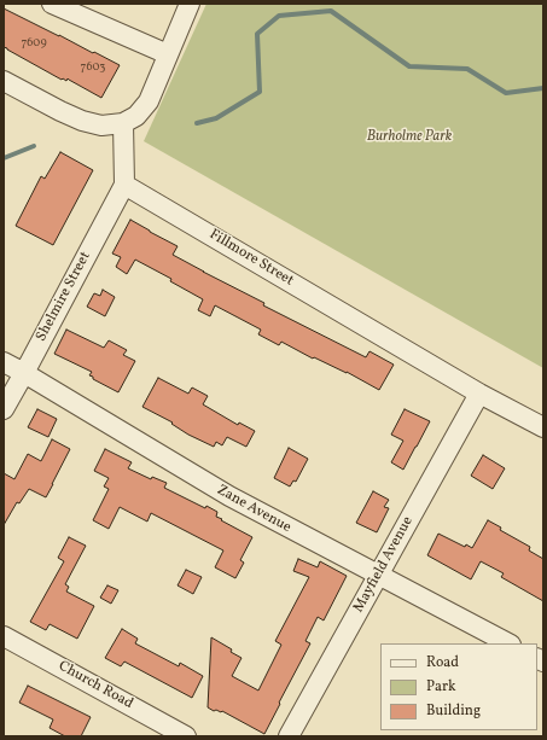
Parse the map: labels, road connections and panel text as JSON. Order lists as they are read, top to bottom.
{
  "streets": {
    "street": [
      "Fillmore Street",
      "Shelmire Street",
      "Zane Avenue",
      "Mayfield Avenue",
      "Church Road"
    ]
  },
  "crossings": [
    ["Fillmore Street", "Shelmire Street"],
    ["Fillmore Street", "Mayfield Avenue"],
    ["Shelmire Street", "Zane Avenue"],
    ["Zane Avenue", "Mayfield Avenue"]
  ],
  "parks": ["Burholme Park"],
  "house_numbers": ["7609", "7603"],
  "legend": ["Road", "Park", "Building"]
}
